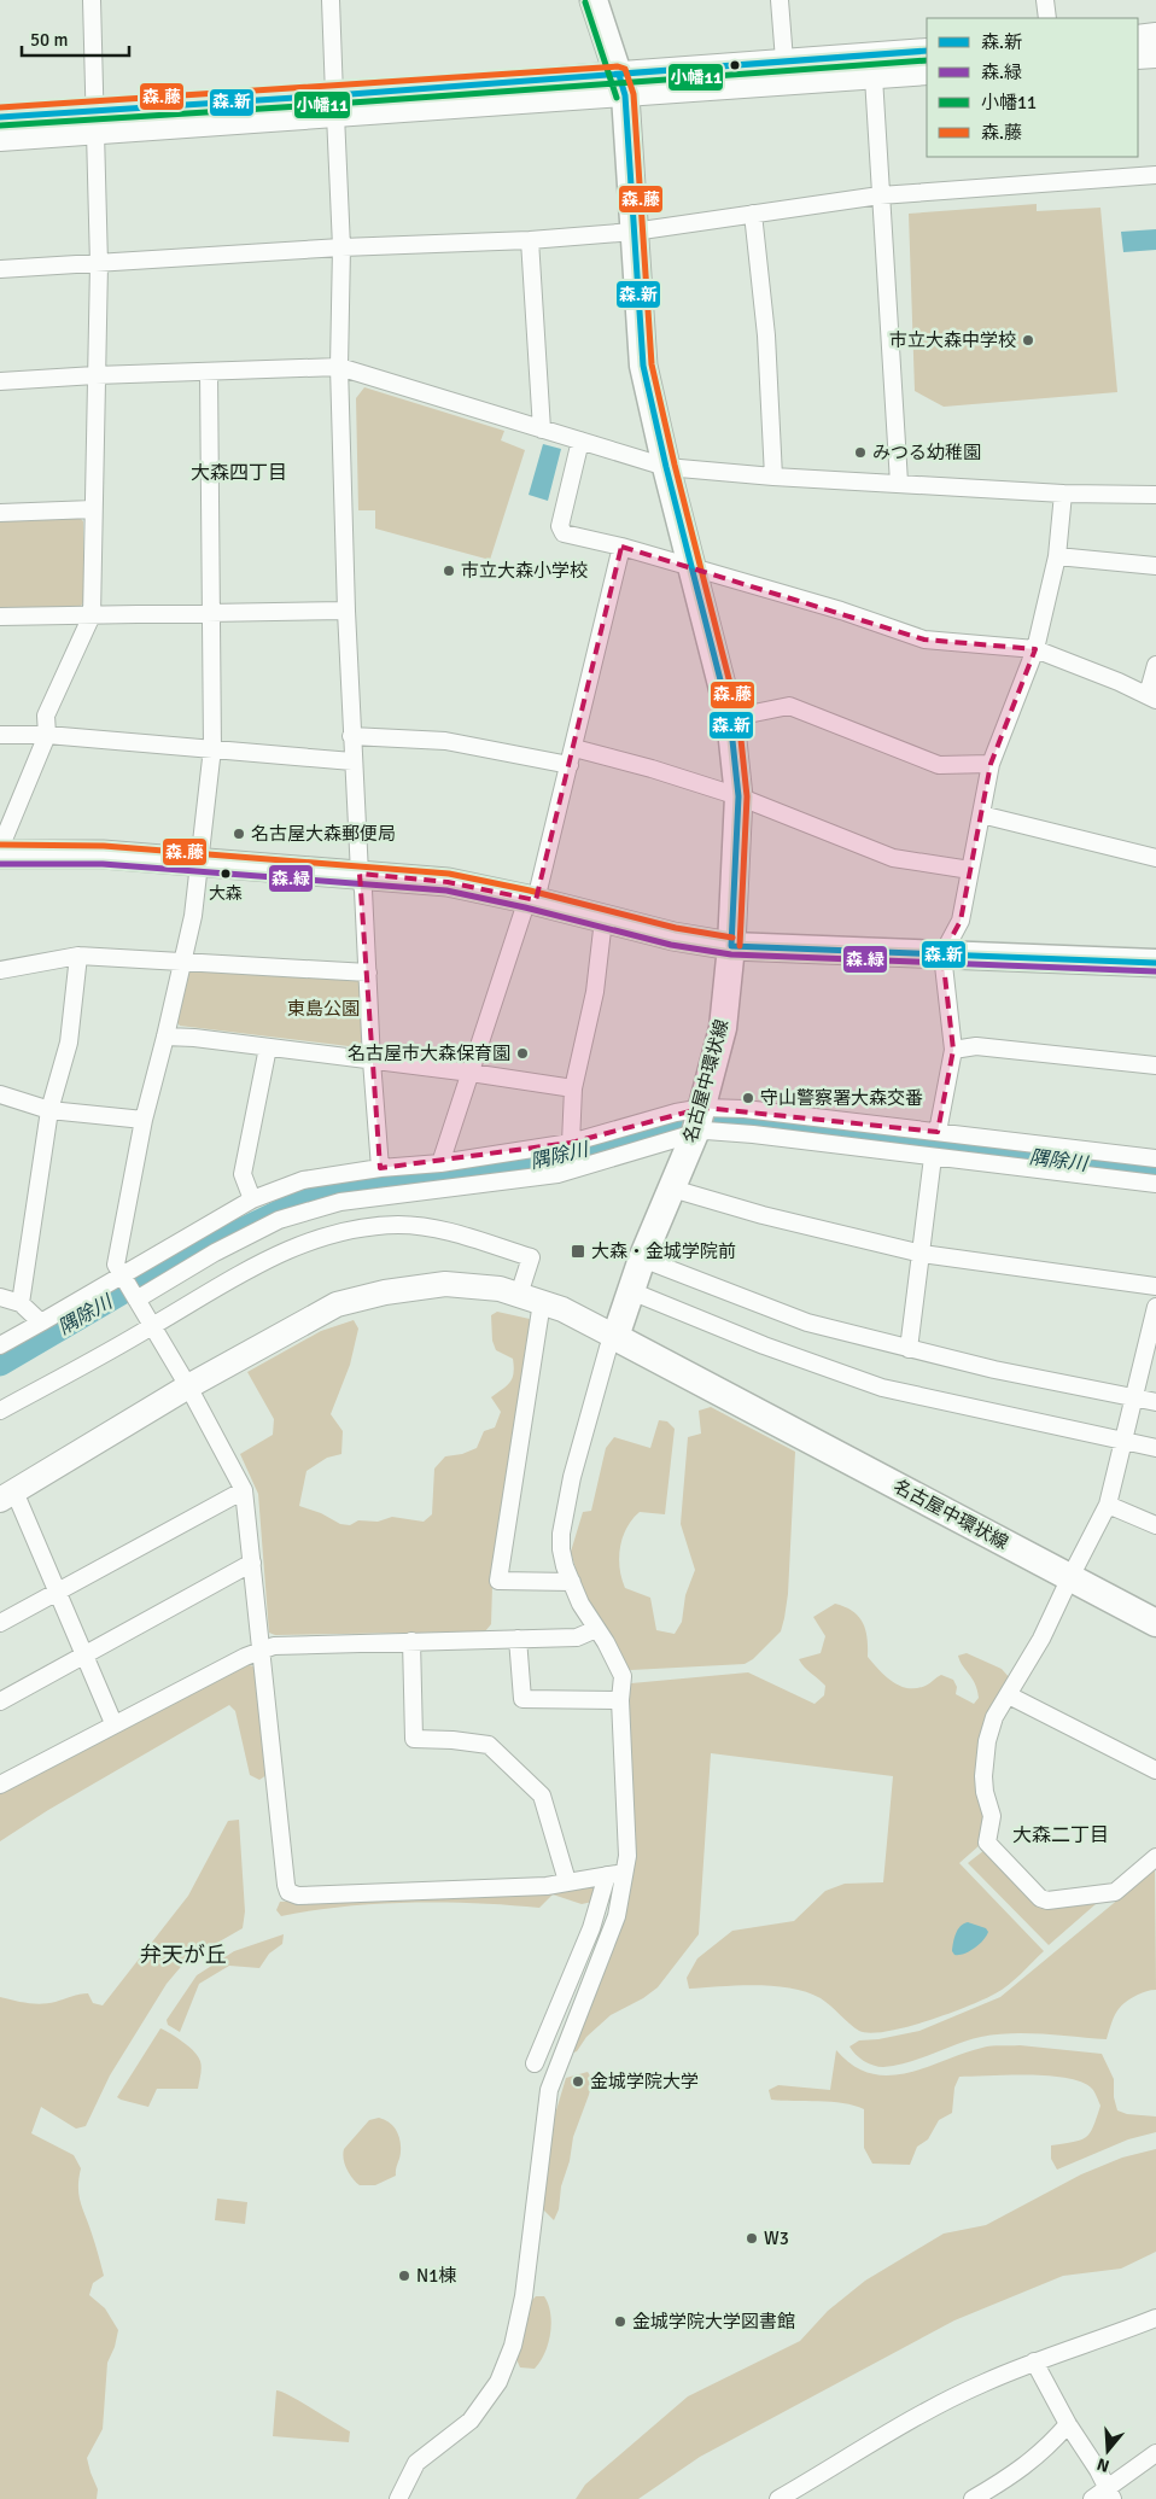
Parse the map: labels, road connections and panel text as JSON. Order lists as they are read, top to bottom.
{
  "streets": {
    "main road": ["名古屋中環状線"]
  },
  "districts": ["大森四丁目", "大森二丁目", "弁天が丘"],
  "water": ["隅除川"],
  "parks": ["東島公園"],
  "places": {
    "other": [
      "市立大森中学校",
      "みつる幼稚園",
      "市立大森小学校",
      "名古屋大森郵便局",
      "大森",
      "名古屋市大森保育園",
      "守山警察署大森交番",
      "金城学院大学",
      "W3",
      "N1棟",
      "金城学院大学図書館"
    ],
    "transit": ["大森・金城学院前"]
  },
  "lines": [
    "transit line 小幡11",
    "transit line 森.新",
    "transit line 森.藤",
    "transit line 森.緑"
  ],
  "legend": [
    "森.新",
    "森.緑",
    "小幡11",
    "森.藤"
  ],
  "scale_bar": "50 m",
  "north": "bottom"
}
